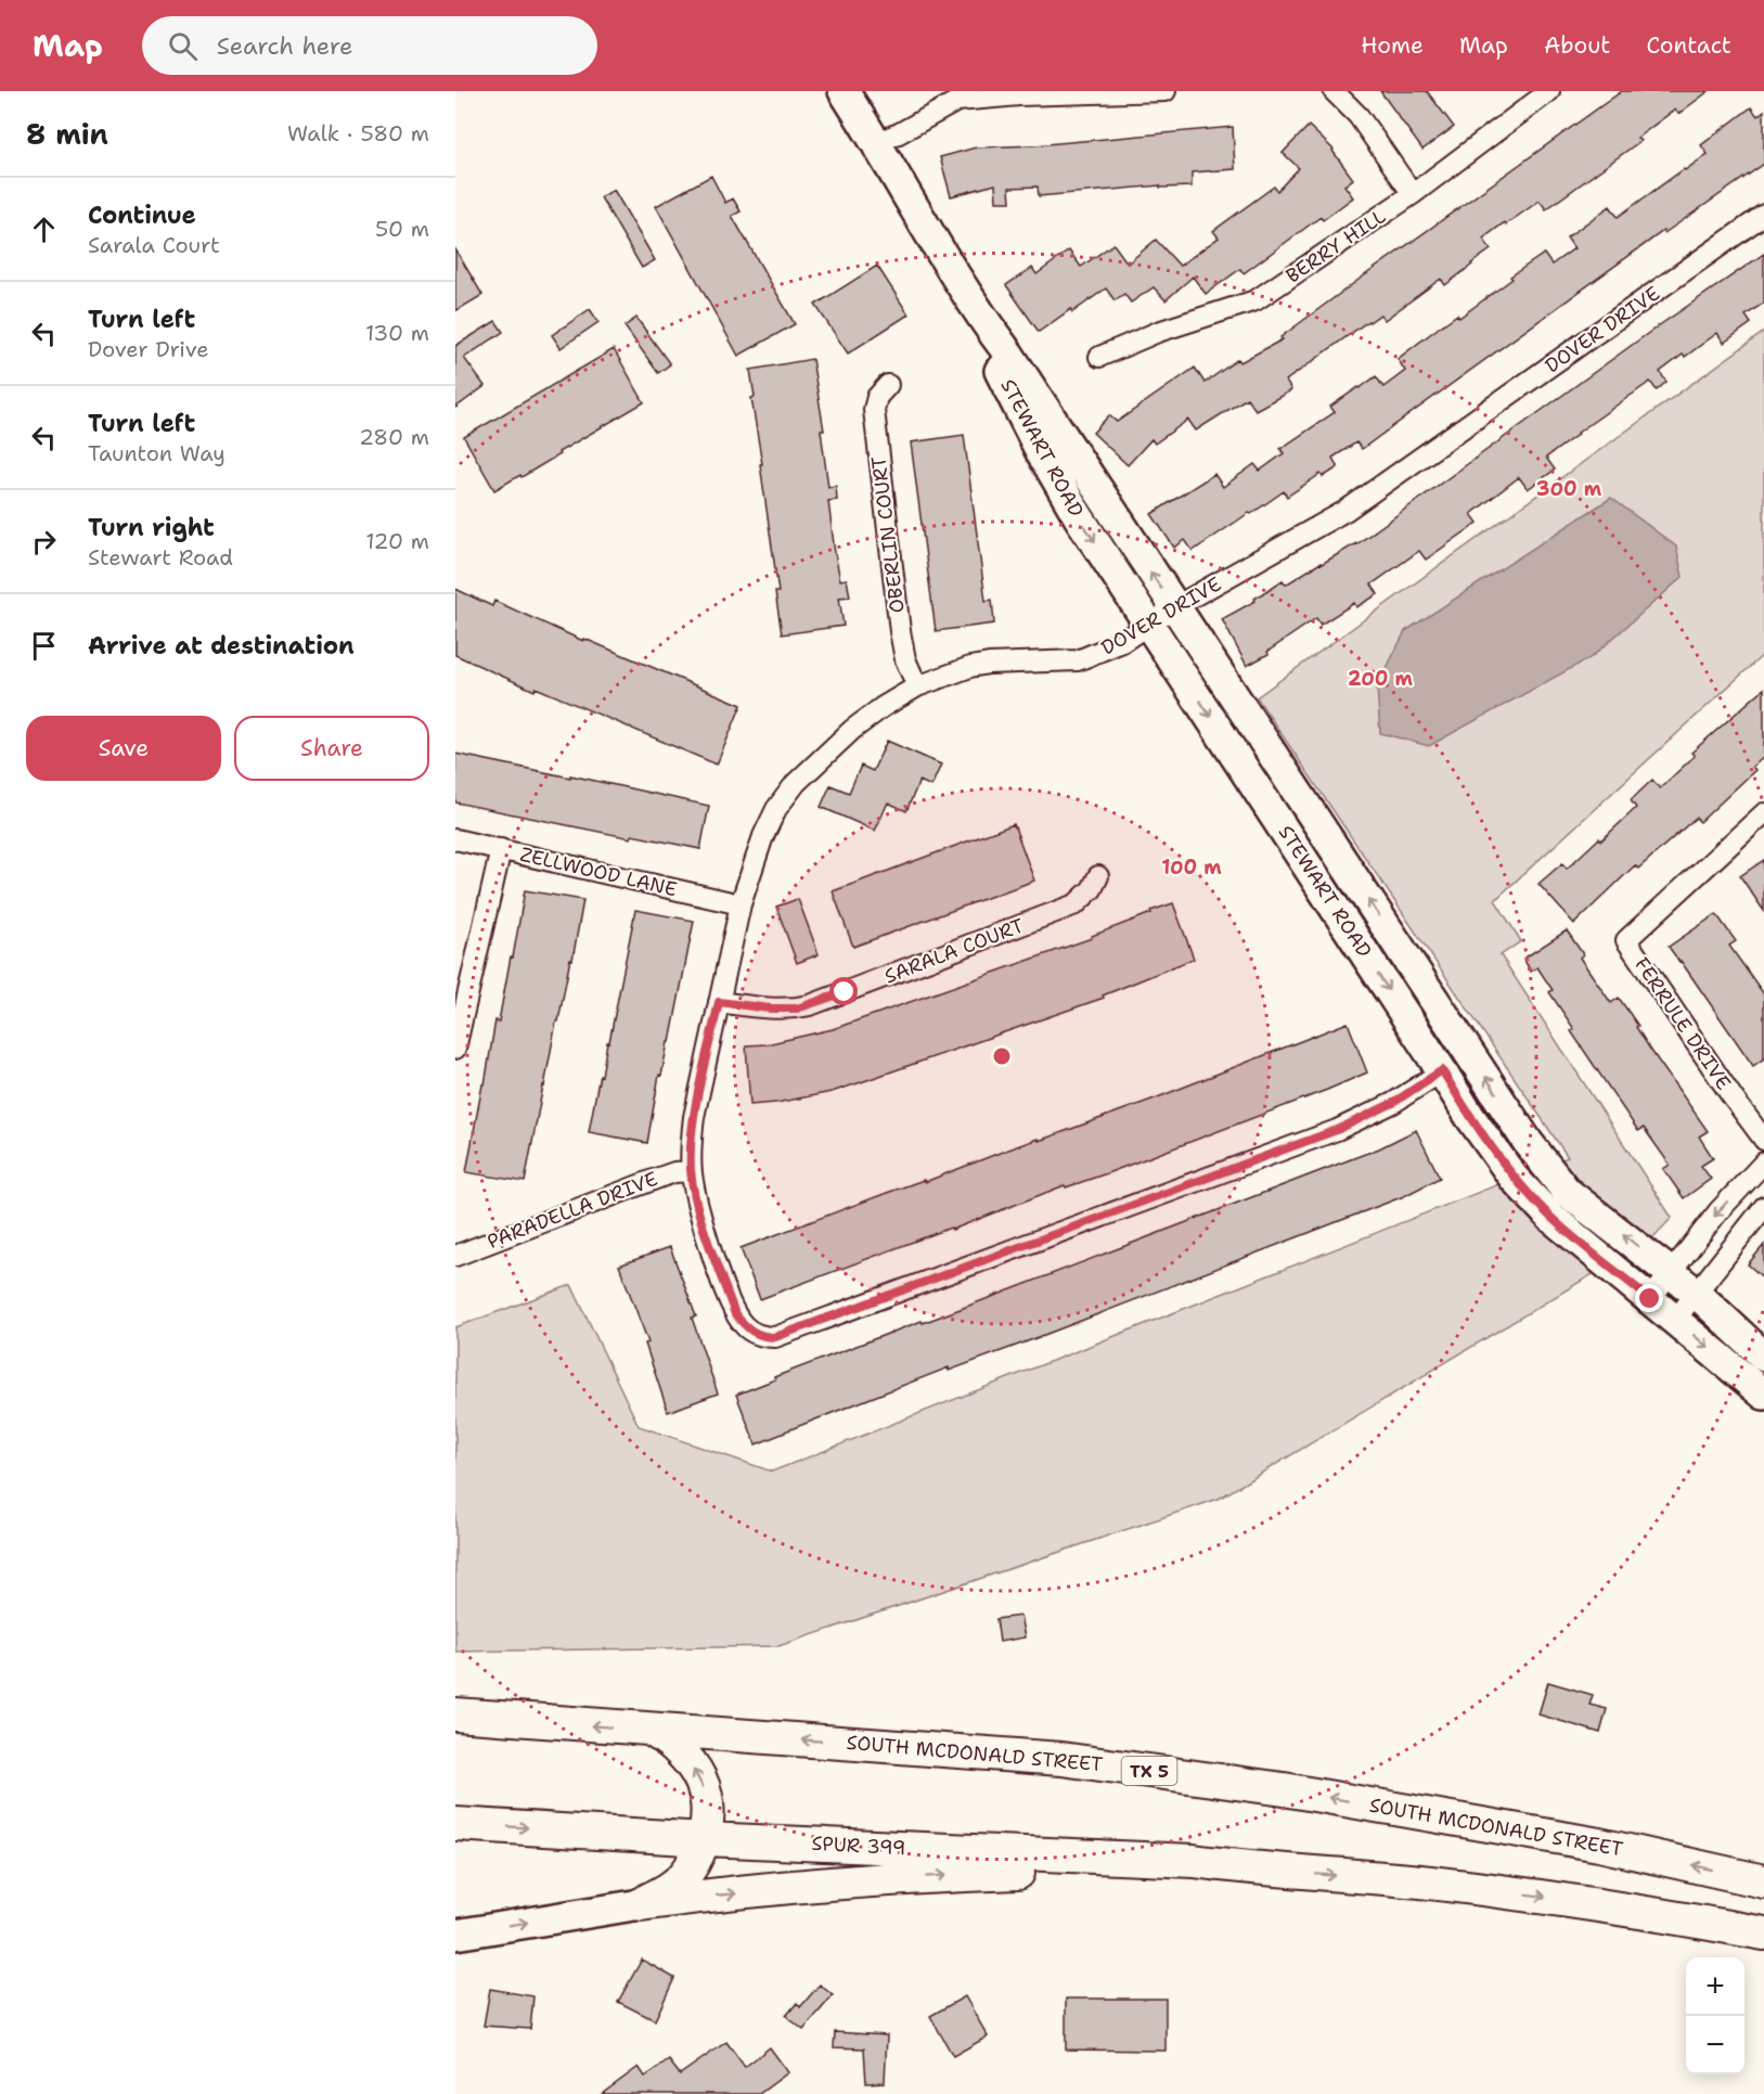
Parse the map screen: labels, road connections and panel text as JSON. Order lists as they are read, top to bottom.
{
  "streets": {
    "main road": ["SOUTH MCDONALD STREET", "TX 5", "SPUR 399"],
    "street": [
      "BERRY HILL",
      "DOVER DRIVE",
      "STEWART ROAD",
      "OBERLIN COURT",
      "ZELLWOOD LANE",
      "SARALA COURT",
      "FERRULE DRIVE",
      "PARADELLA DRIVE"
    ]
  },
  "crossings": [
    ["DOVER DRIVE", "STEWART ROAD"],
    ["DOVER DRIVE", "OBERLIN COURT"],
    ["DOVER DRIVE", "ZELLWOOD LANE"],
    ["DOVER DRIVE", "SARALA COURT"],
    ["DOVER DRIVE", "PARADELLA DRIVE"],
    ["SOUTH MCDONALD STREET", "TX 5"]
  ],
  "page": {
    "header": "Map",
    "search": "Search here",
    "nav": [
      "Home",
      "Map",
      "About",
      "Contact"
    ],
    "heading": ["8 min", "Walk · 580 m"],
    "list": [
      ["Continue", "Sarala Court", "50 m"],
      ["Turn left", "Dover Drive", "130 m"],
      ["Turn left", "Taunton Way", "280 m"],
      ["Turn right", "Stewart Road", "120 m"],
      "Arrive at destination"
    ],
    "buttons": ["Save", "Share"],
    "map_buttons": ["+", "−"]
  },
  "rings": ["300 m", "200 m", "100 m"]
}
